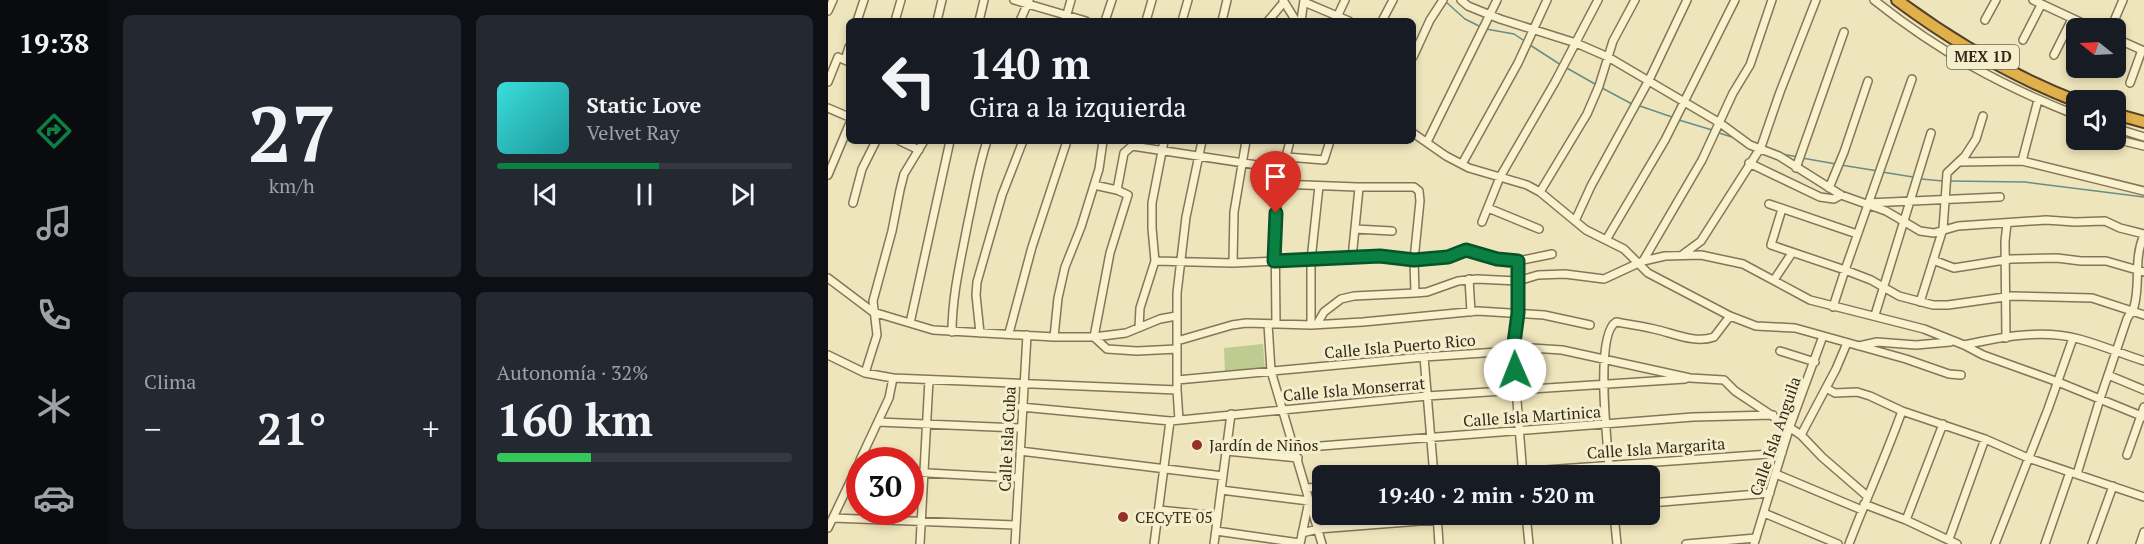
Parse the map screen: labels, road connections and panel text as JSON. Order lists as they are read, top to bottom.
{
  "streets": {
    "highway": ["MEX 1D"],
    "street": [
      "Calle Isla Puerto Rico",
      "Calle Isla Monserrat",
      "Calle Isla Martinica",
      "Calle Isla Anguila",
      "Calle Isla Cuba",
      "Calle Isla Margarita"
    ]
  },
  "crossings": [
    ["Calle Isla Puerto Rico", "Calle Isla Monserrat"],
    ["Calle Isla Puerto Rico", "Calle Isla Martinica"],
    ["Calle Isla Puerto Rico", "Calle Isla Anguila"],
    ["Calle Isla Monserrat", "Calle Isla Cuba"],
    ["Calle Isla Anguila", "Calle Isla Margarita"]
  ],
  "places": ["Jardín de Niños", "CECyTE 05"],
  "north": "left",
  "page": {
    "tabs": "19:38",
    "tile": [
      ["27", "km/h"],
      "Clima",
      ["Autonomía · 32%", "160 km"]
    ],
    "turn": ["140 m", "Gira a la izquierda"],
    "song": ["Static Love", "Velvet Ray"],
    "heat": ["−", "21°", "+"],
    "limit": "30",
    "trip": "19:40 · 2 min · 520 m"
  }
}
